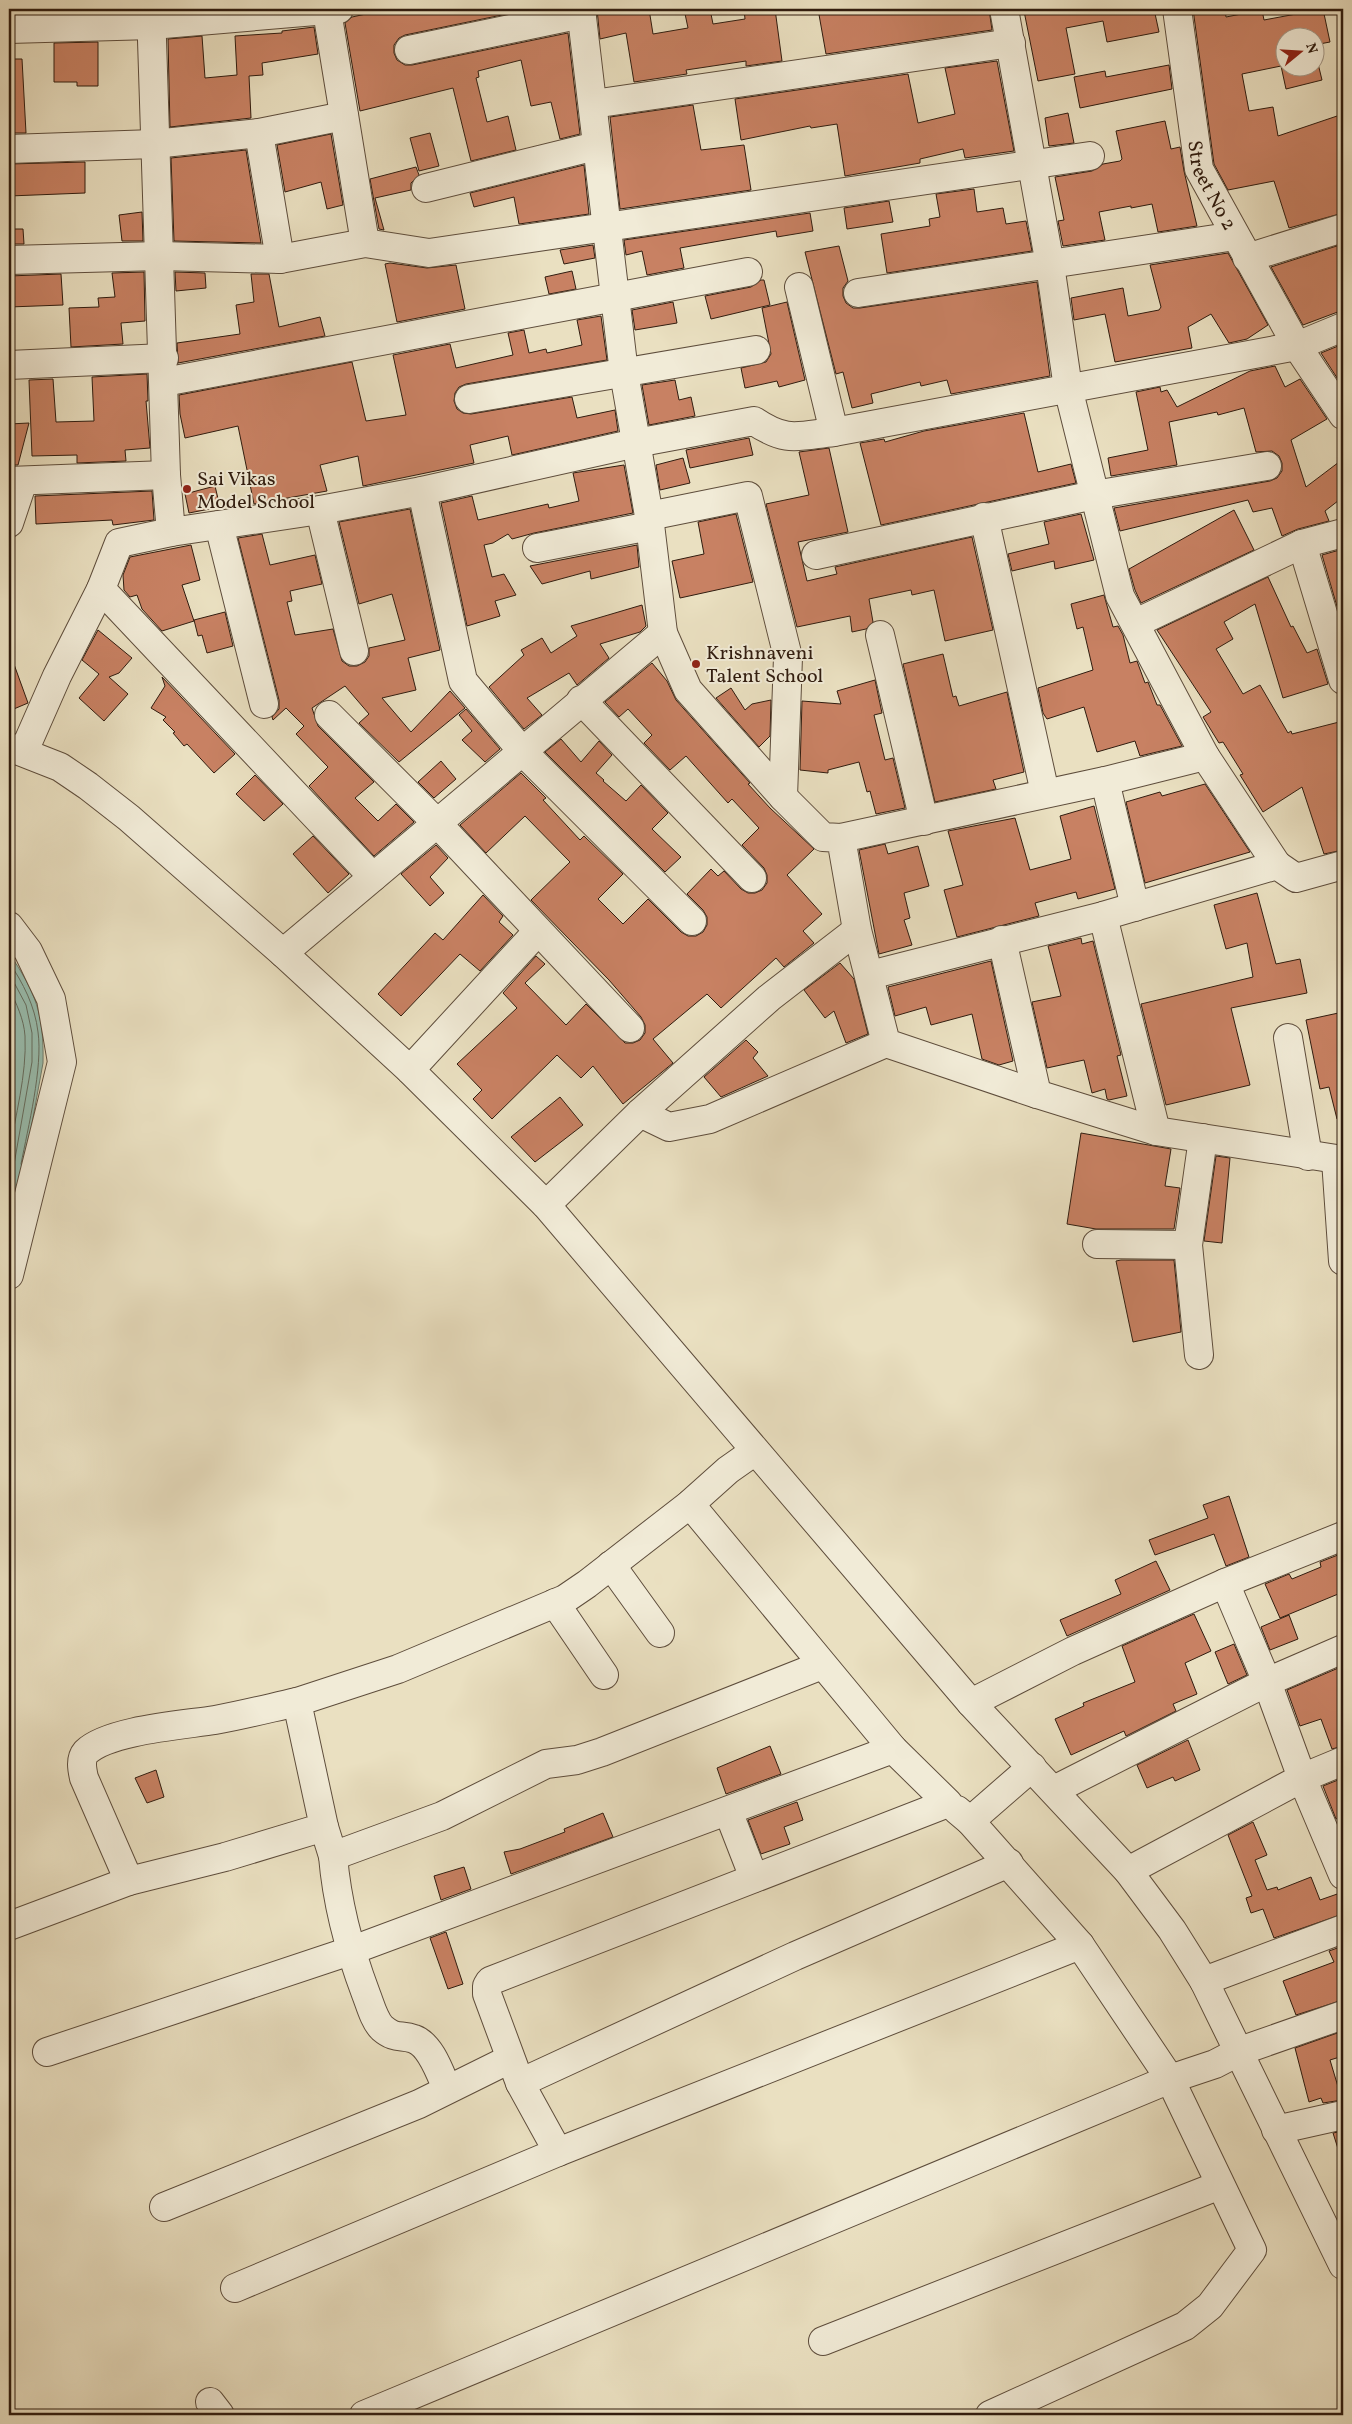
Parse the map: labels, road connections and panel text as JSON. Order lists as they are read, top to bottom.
{
  "streets": {
    "street": ["Street No 2"]
  },
  "places": ["Sai Vikas Model School", "Krishnaveni Talent School"],
  "north": "right"
}
